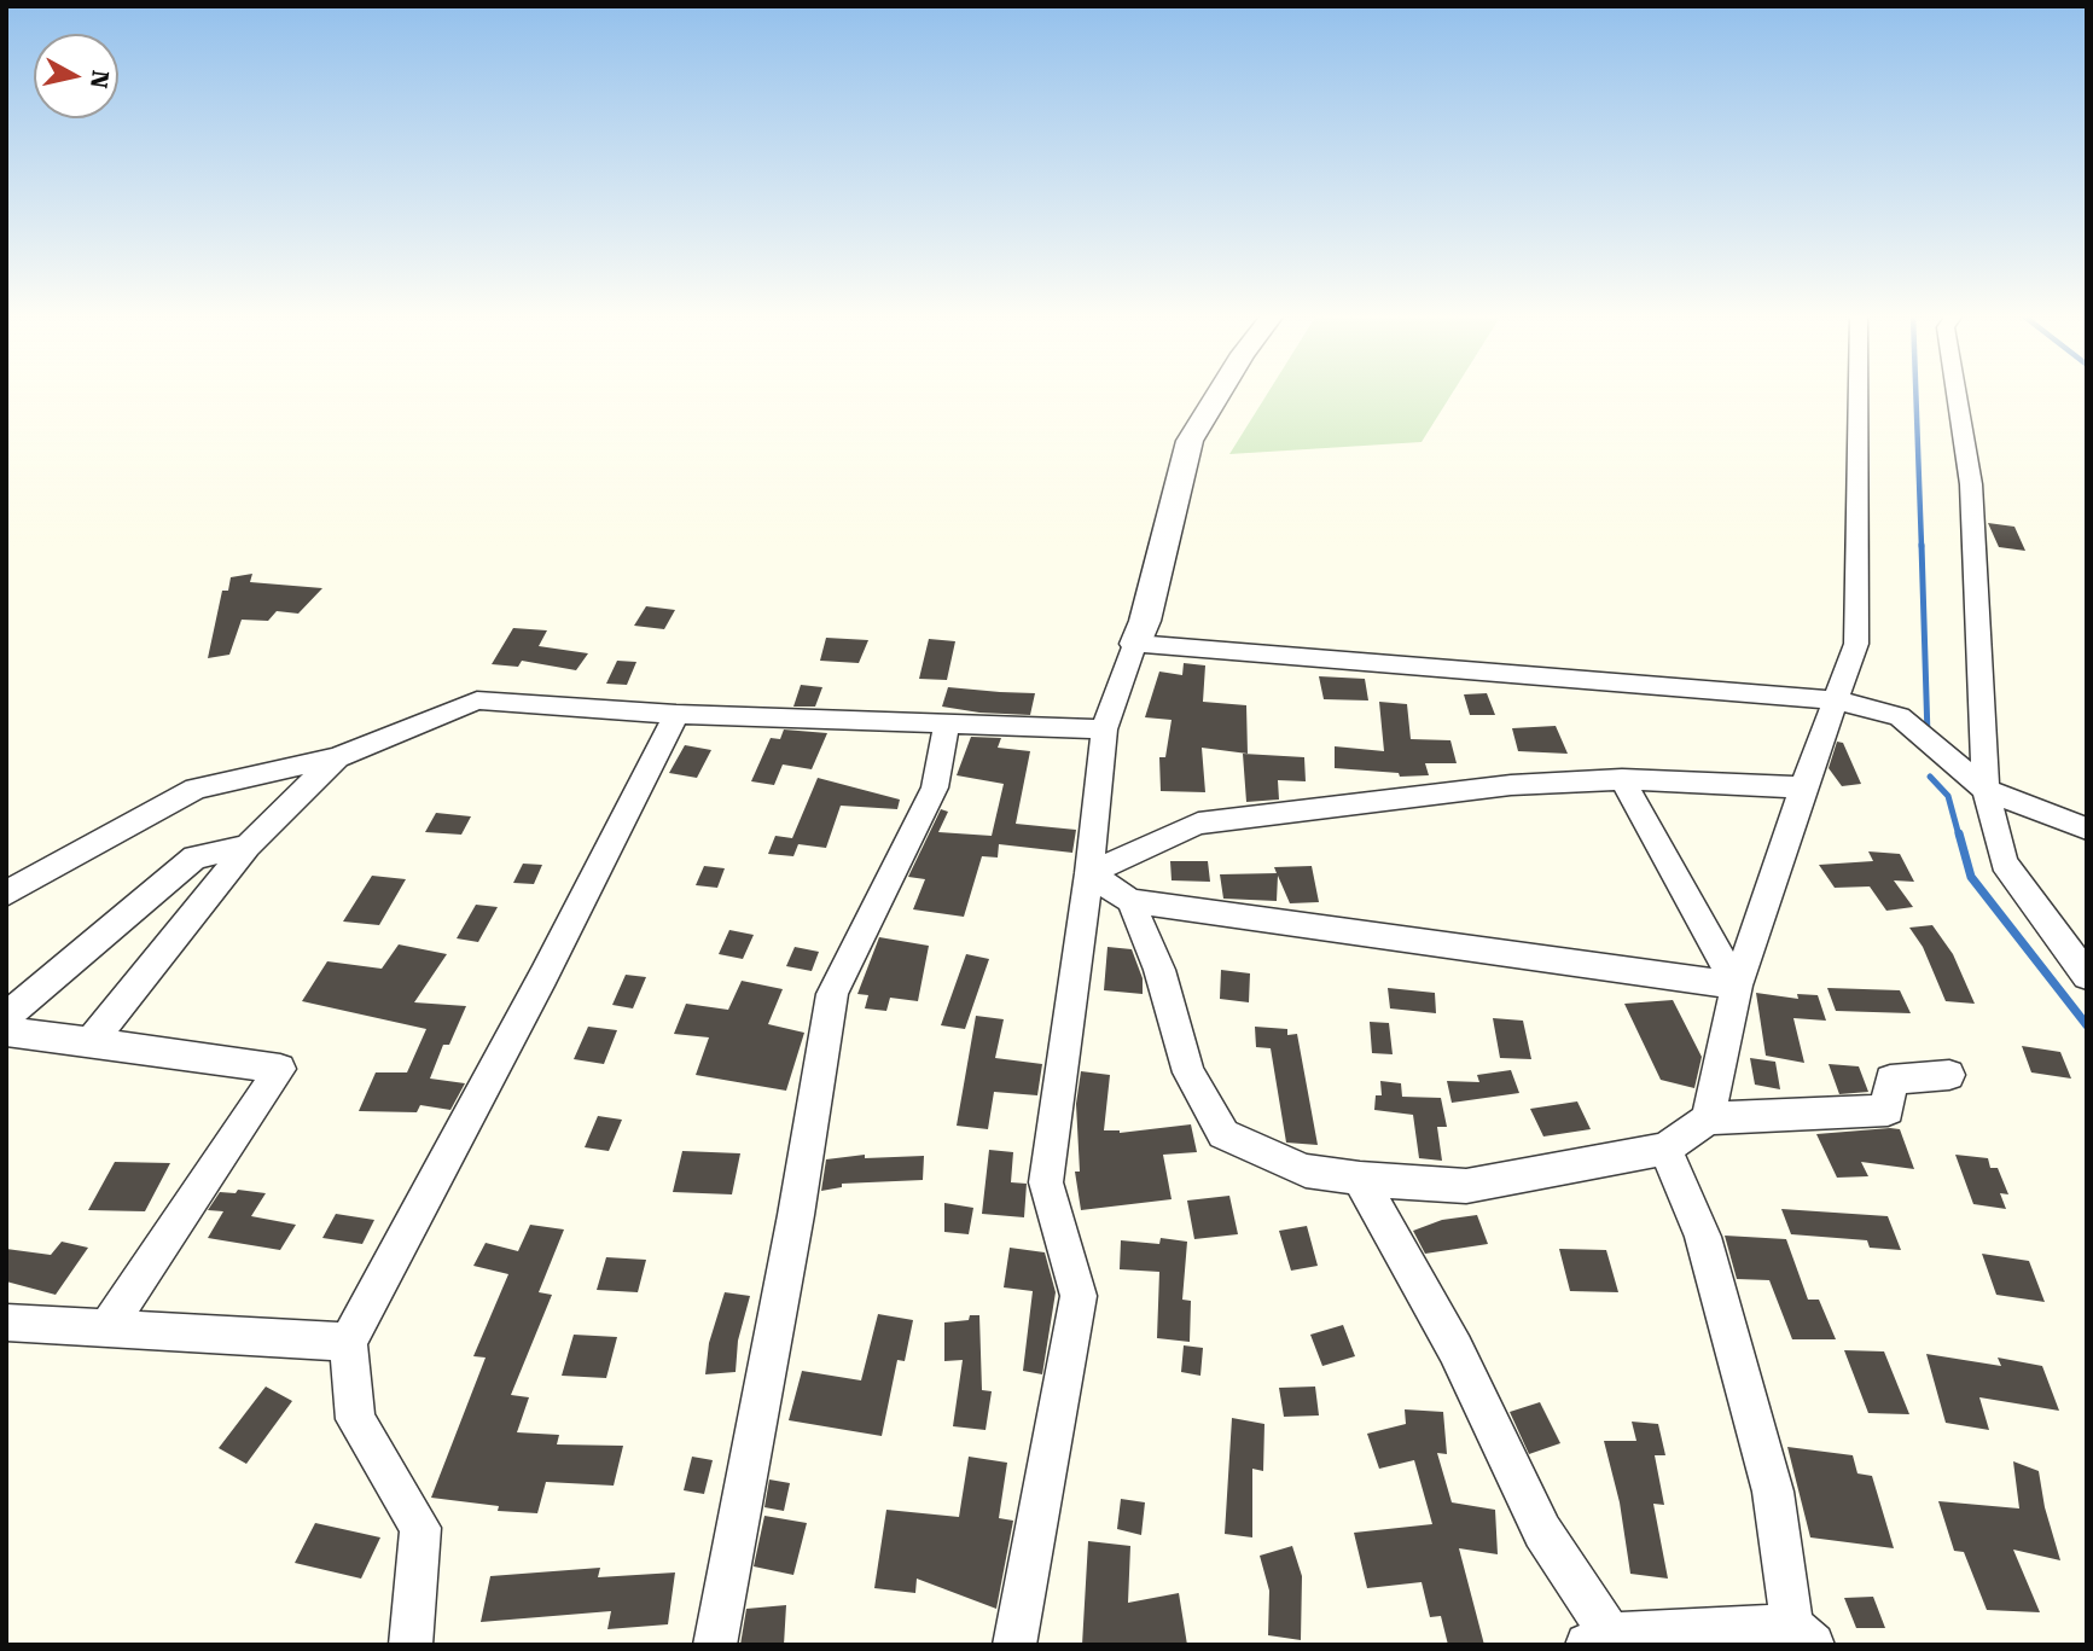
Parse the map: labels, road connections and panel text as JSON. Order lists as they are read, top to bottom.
{
  "north": "right"
}
